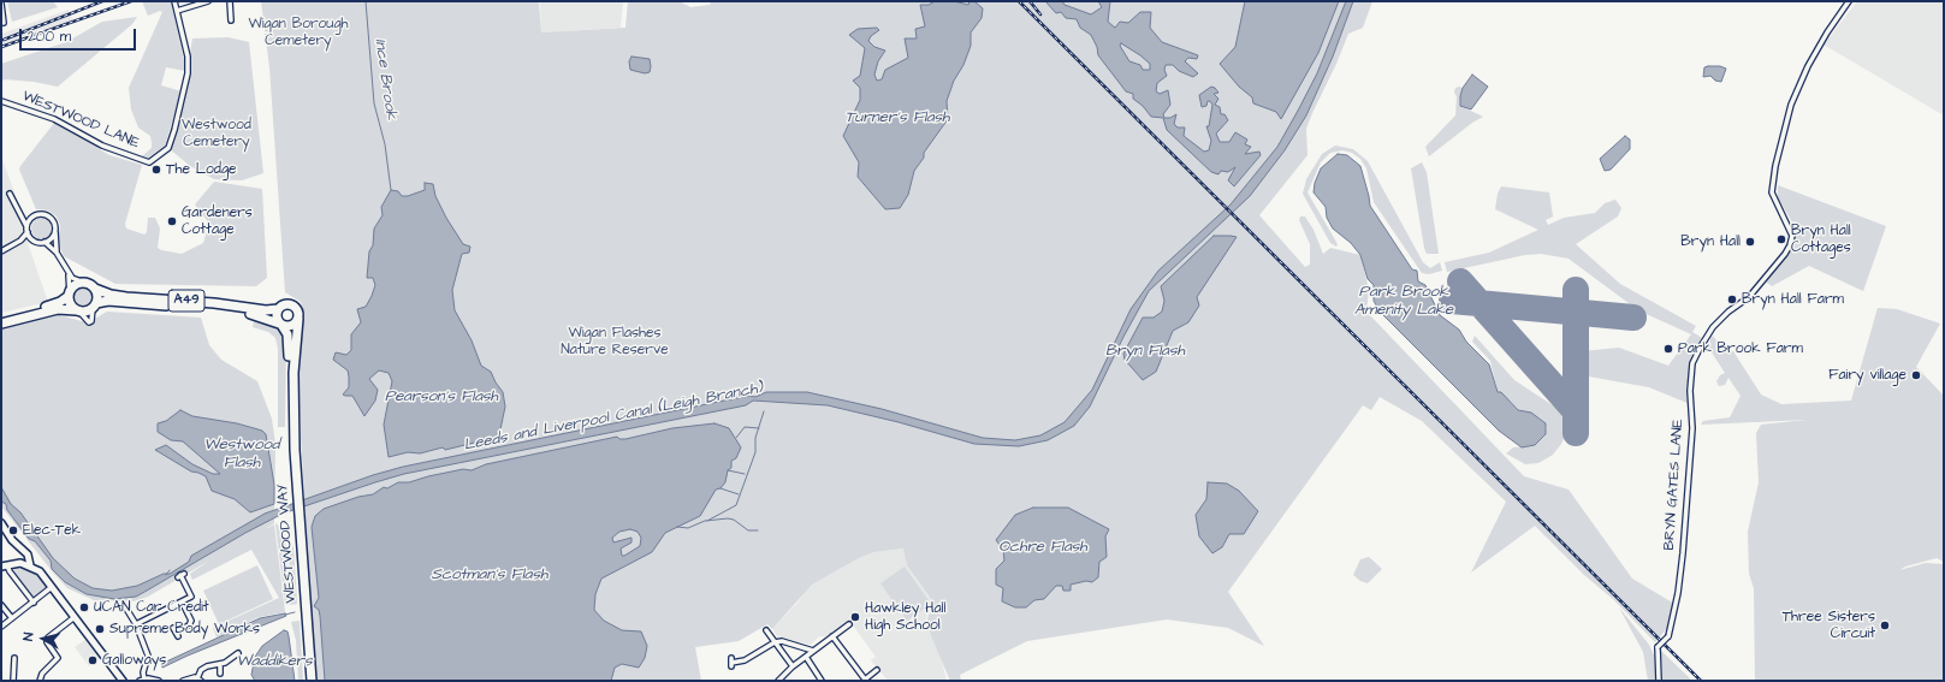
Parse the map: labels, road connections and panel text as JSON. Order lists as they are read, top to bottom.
{
  "streets": {
    "highway": ["A49", "WESTWOOD WAY"],
    "street": ["WESTWOOD LANE", "BRYN GATES LANE"]
  },
  "crossings": [
    ["A49", "WESTWOOD WAY"]
  ],
  "water": [
    "Ince Brook",
    "Turner's Flash",
    "Park Brook Amenity Lake",
    "Bryn Flash",
    "Pearson's Flash",
    "Leeds and Liverpool Canal (Leigh Branch)",
    "Westwood Flash",
    "Ochre Flash",
    "Scotman's Flash",
    "Waddikers"
  ],
  "parks": ["Wigan Borough Cemetery", "Westwood Cemetery", "Wigan Flashes Nature Reserve"],
  "places": [
    "The Lodge",
    "Gardeners Cottage",
    "Bryn Hall Cottages",
    "Bryn Hall",
    "Bryn Hall Farm",
    "Park Brook Farm",
    "Fairy village",
    "Elec-Tek",
    "UCAN Car Credit",
    "Hawkley Hall High School",
    "Three Sisters Circuit",
    "Supreme Body Works",
    "Galloways"
  ],
  "scale_bar": "200 m",
  "north": "left"
}
